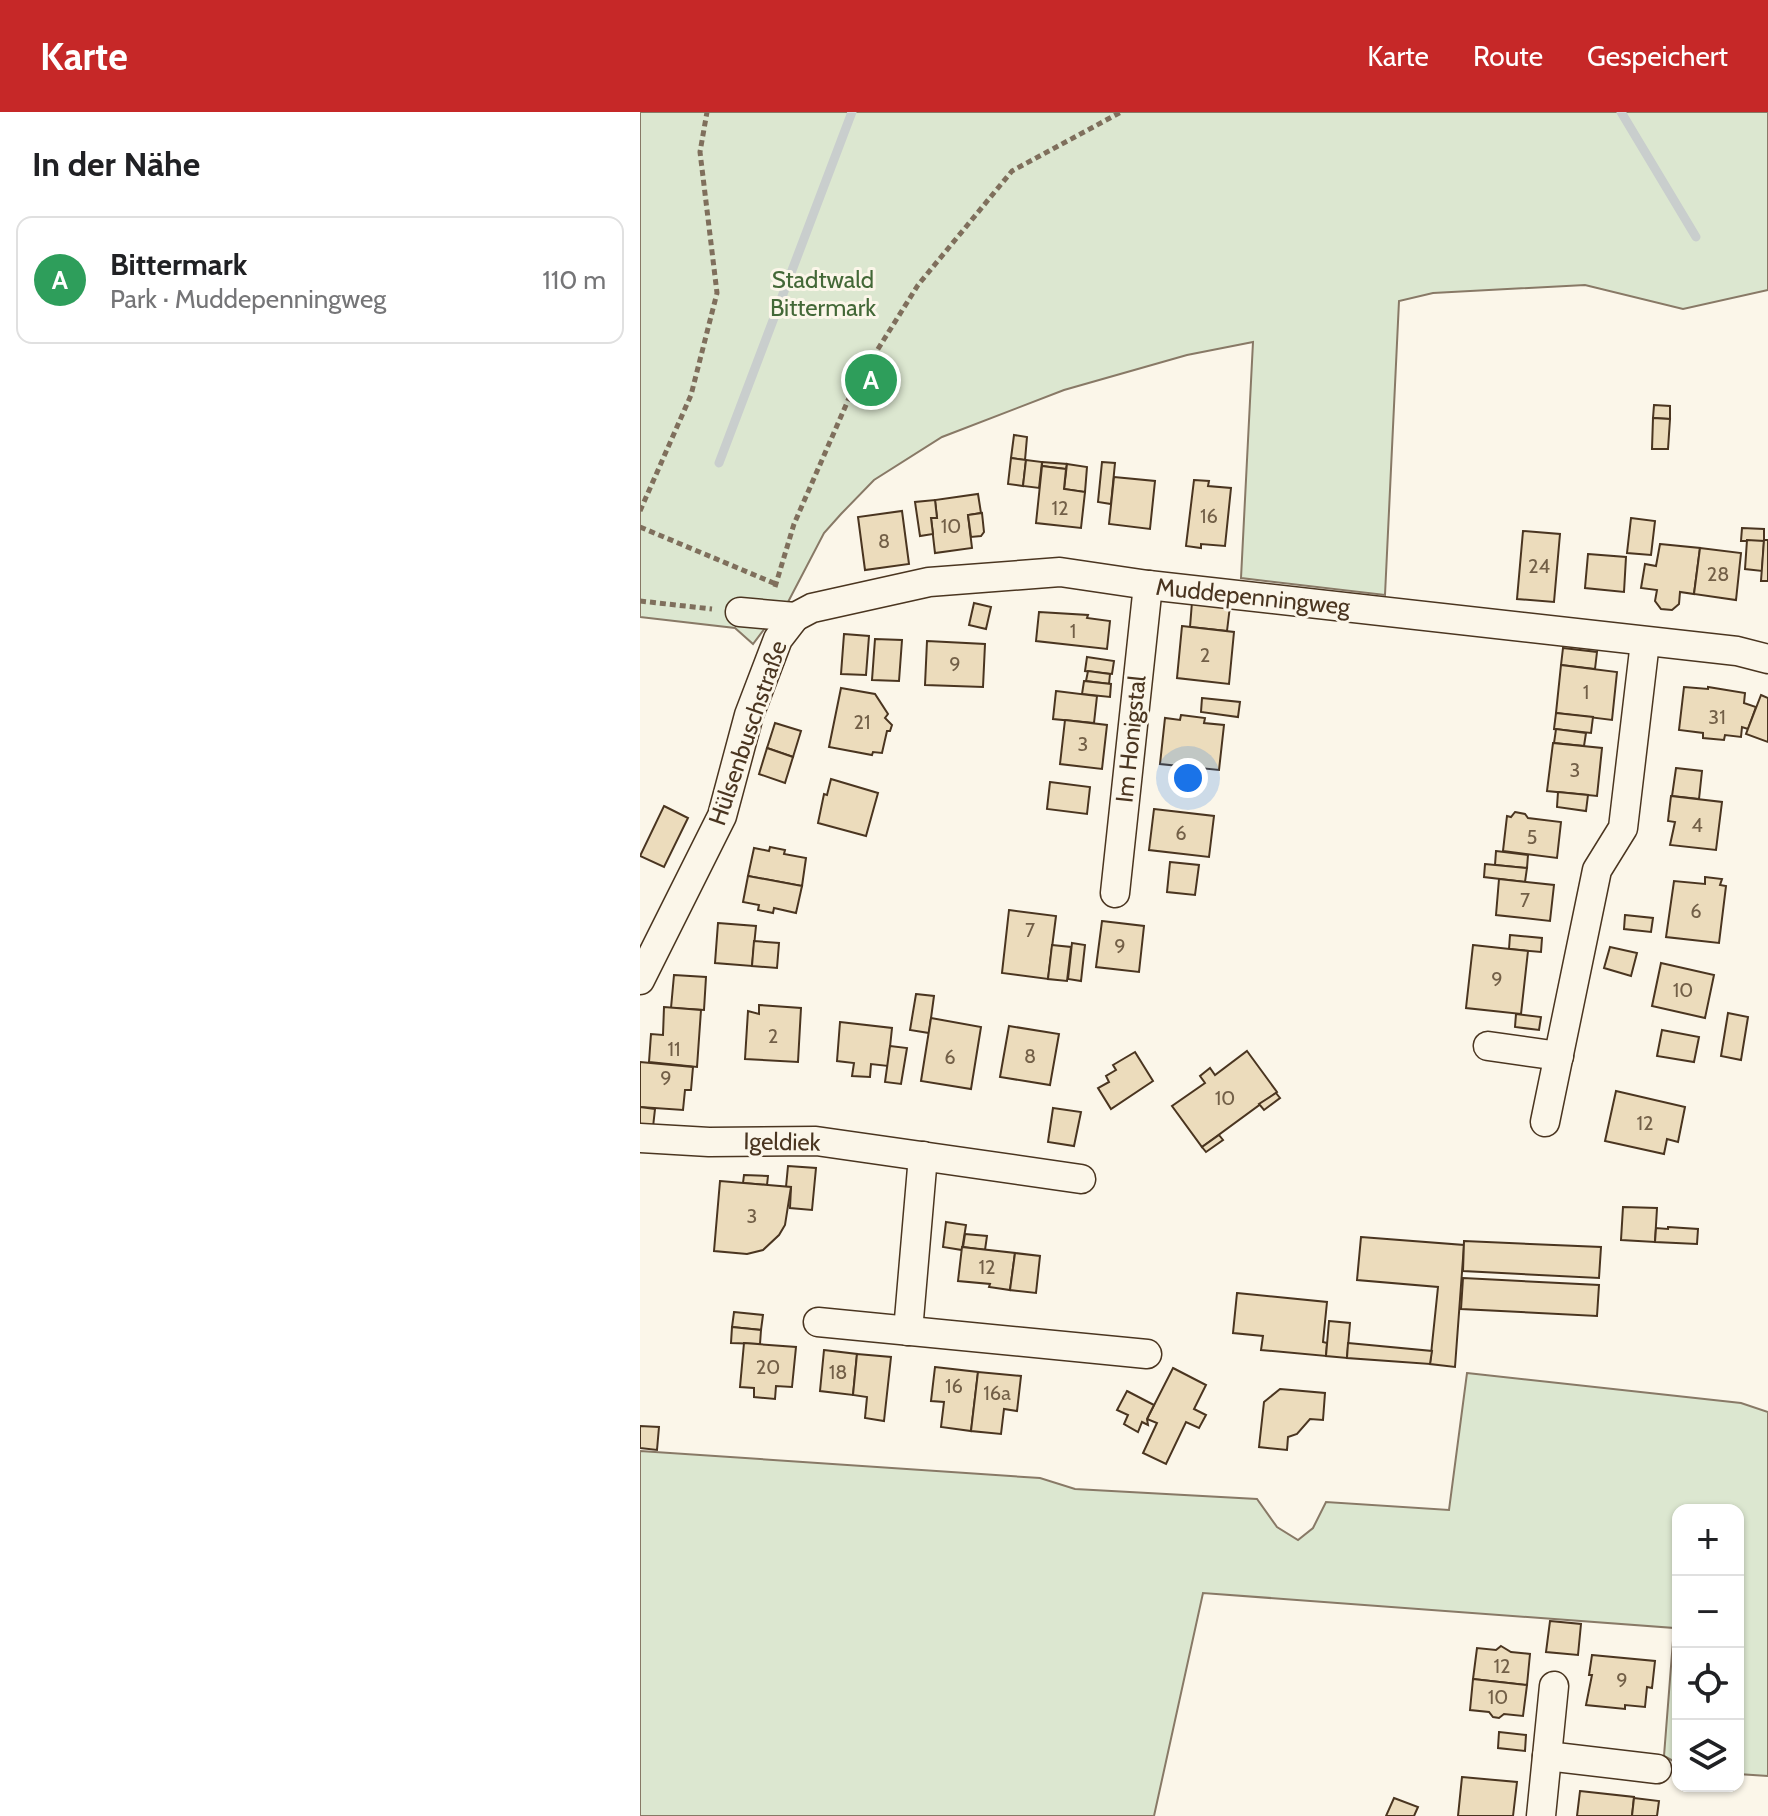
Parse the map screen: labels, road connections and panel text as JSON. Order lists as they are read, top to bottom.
{
  "streets": {
    "street": [
      "Muddepenningweg",
      "Hülsenbuschstraße",
      "Im Honigstal",
      "Igeldiek"
    ]
  },
  "crossings": [
    ["Muddepenningweg", "Hülsenbuschstraße"],
    ["Muddepenningweg", "Im Honigstal"]
  ],
  "parks": ["Stadtwald Bittermark"],
  "house_numbers": [
    "12",
    "16",
    "10",
    "8",
    "24",
    "28",
    "1",
    "2",
    "9",
    "1",
    "31",
    "21",
    "3",
    "3",
    "4",
    "6",
    "5",
    "7",
    "6",
    "7",
    "9",
    "9",
    "10",
    "2",
    "11",
    "8",
    "6",
    "9",
    "10",
    "12",
    "3",
    "12",
    "20",
    "18",
    "16",
    "16a",
    "12",
    "9",
    "10"
  ],
  "page": {
    "header": "Karte",
    "nav": ["Karte", "Route", "Gespeichert"],
    "heading": "In der Nähe",
    "list": [
      {
        "mark": "A",
        "name": "Bittermark",
        "note": "Park · Muddepenningweg",
        "value": "110 m"
      }
    ],
    "pins": "A",
    "map_buttons": ["+", "−"]
  }
}
